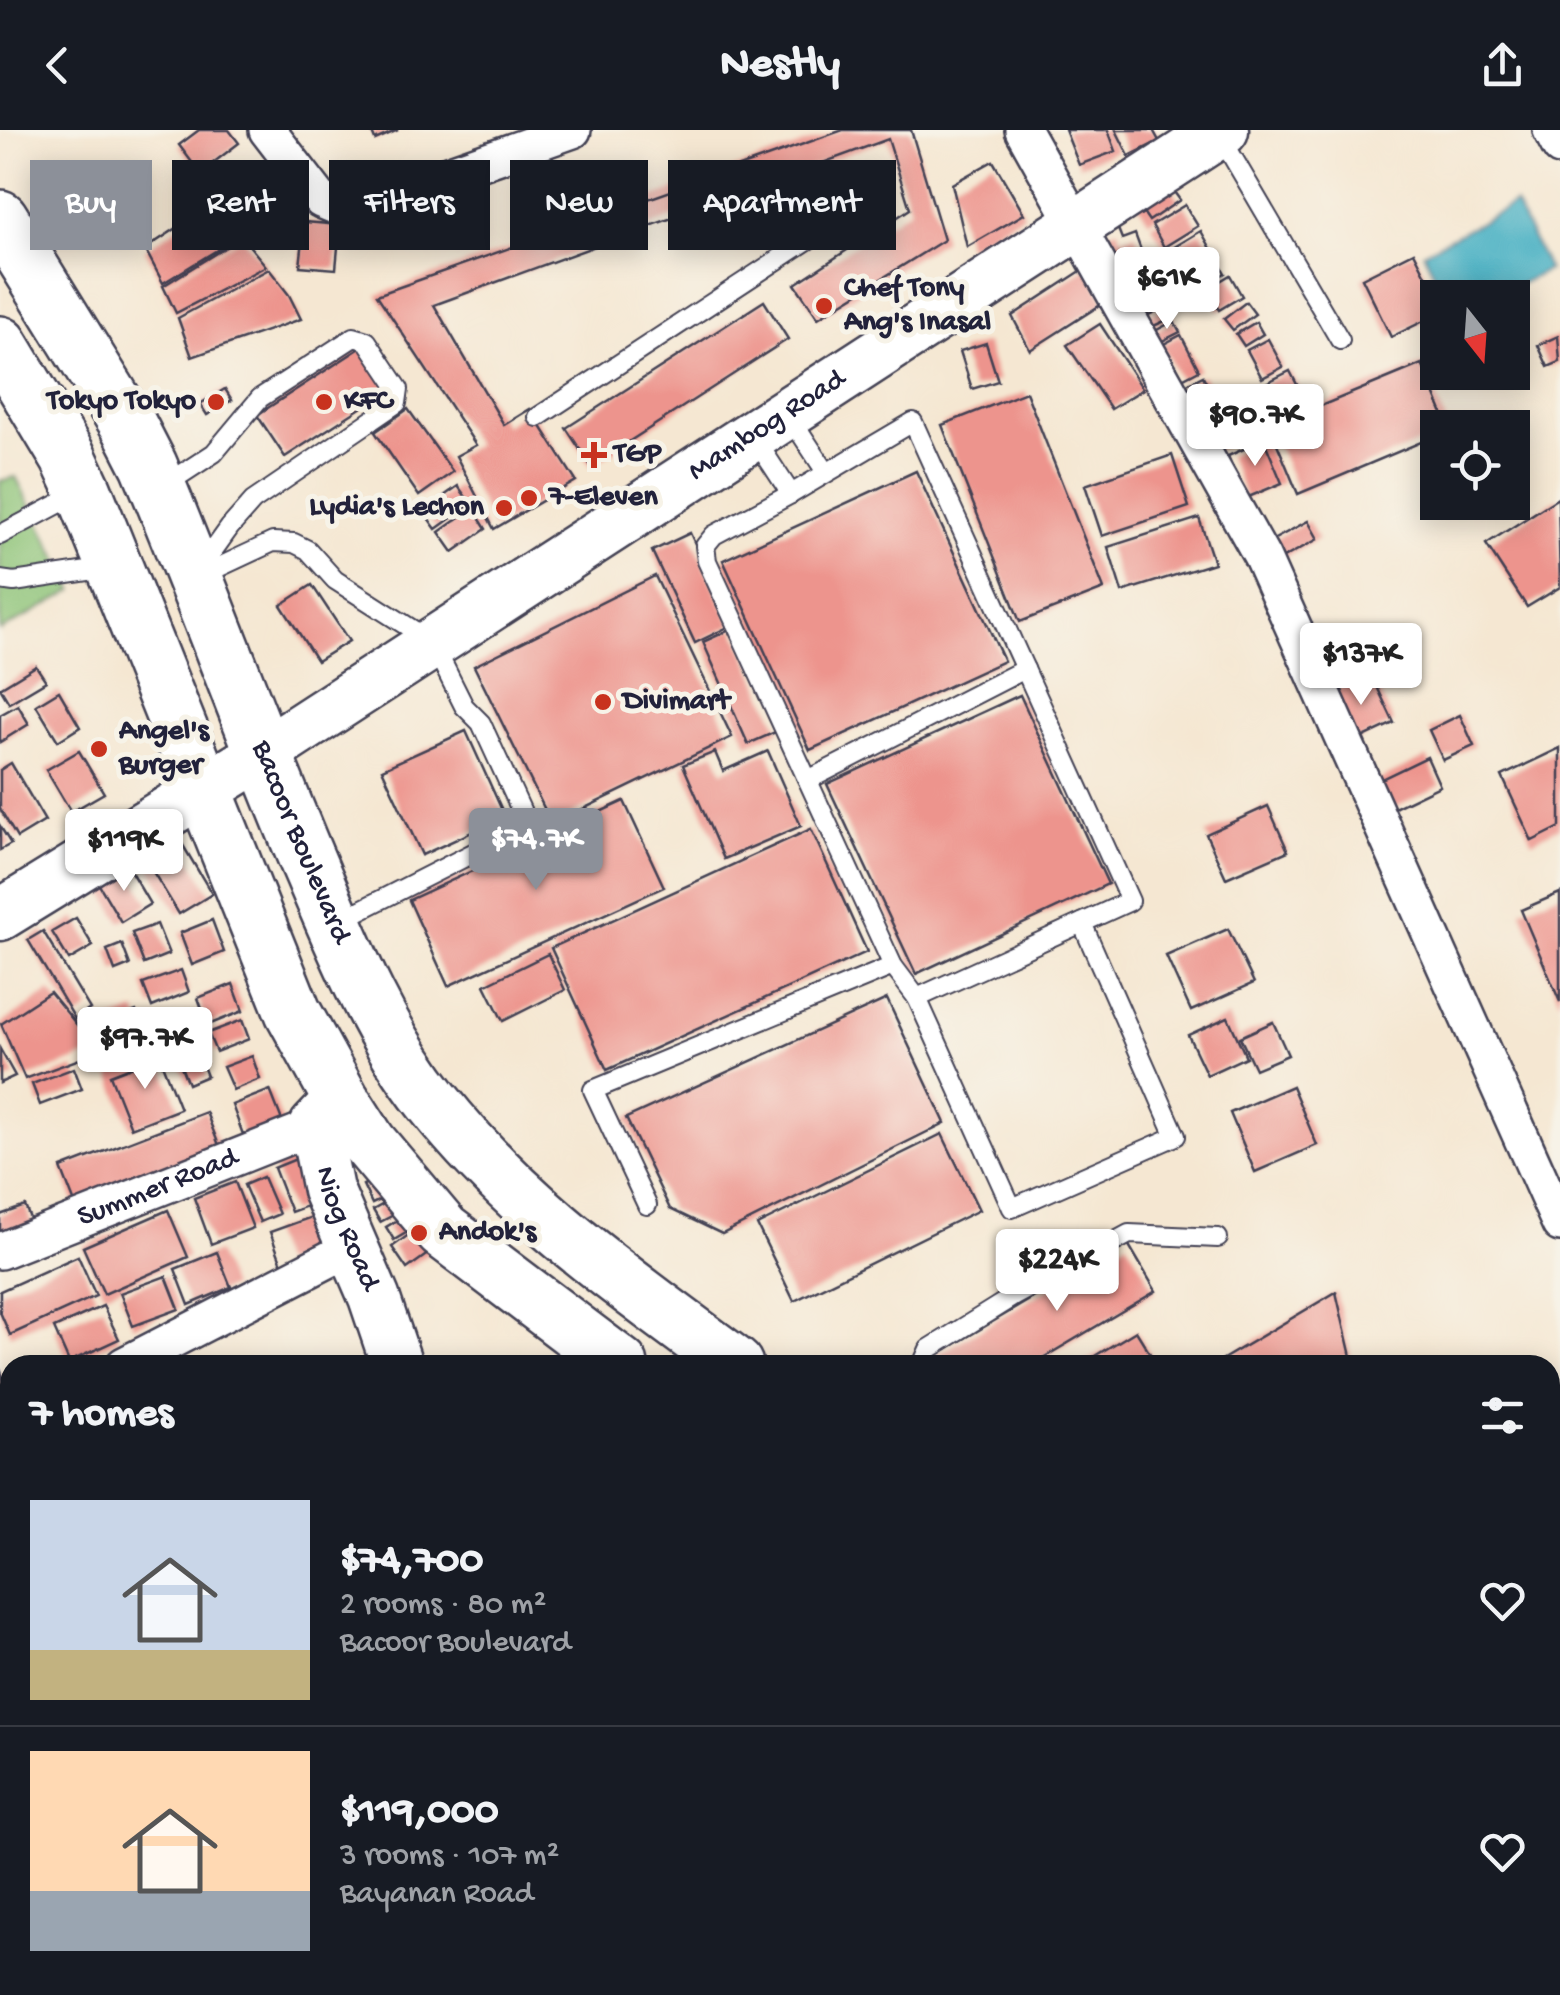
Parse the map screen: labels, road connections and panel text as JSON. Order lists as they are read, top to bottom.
{
  "streets": {
    "main road": ["Mambog Road", "Bacoor Boulevard", "Niog Road"],
    "street": ["Summer Road"]
  },
  "crossings": [
    ["Mambog Road", "Bacoor Boulevard"],
    ["Summer Road", "Niog Road"]
  ],
  "places": {
    "other": [
      "Chef Tony Ang's Inasal",
      "Tokyo Tokyo",
      "KFC",
      "7-Eleven",
      "Lydia's Lechon",
      "Divimart",
      "Angel's Burger",
      "Andok's"
    ],
    "health": ["TGP"]
  },
  "north": "bottom",
  "page": {
    "header": "Nestly",
    "chip": [
      "Buy",
      "Rent",
      "Filters",
      "New",
      "Apartment"
    ],
    "price": [
      "$61K",
      "$90.7K",
      "$137K",
      "$74.7K",
      "$119K",
      "$97.7K",
      "$224K"
    ],
    "heading": "7 homes",
    "list": [
      {
        "name": "$74,700",
        "note": "2 rooms · 80 m² · Bacoor Boulevard"
      },
      {
        "name": "$119,000",
        "note": "3 rooms · 107 m² · Bayanan Road"
      }
    ]
  }
}
